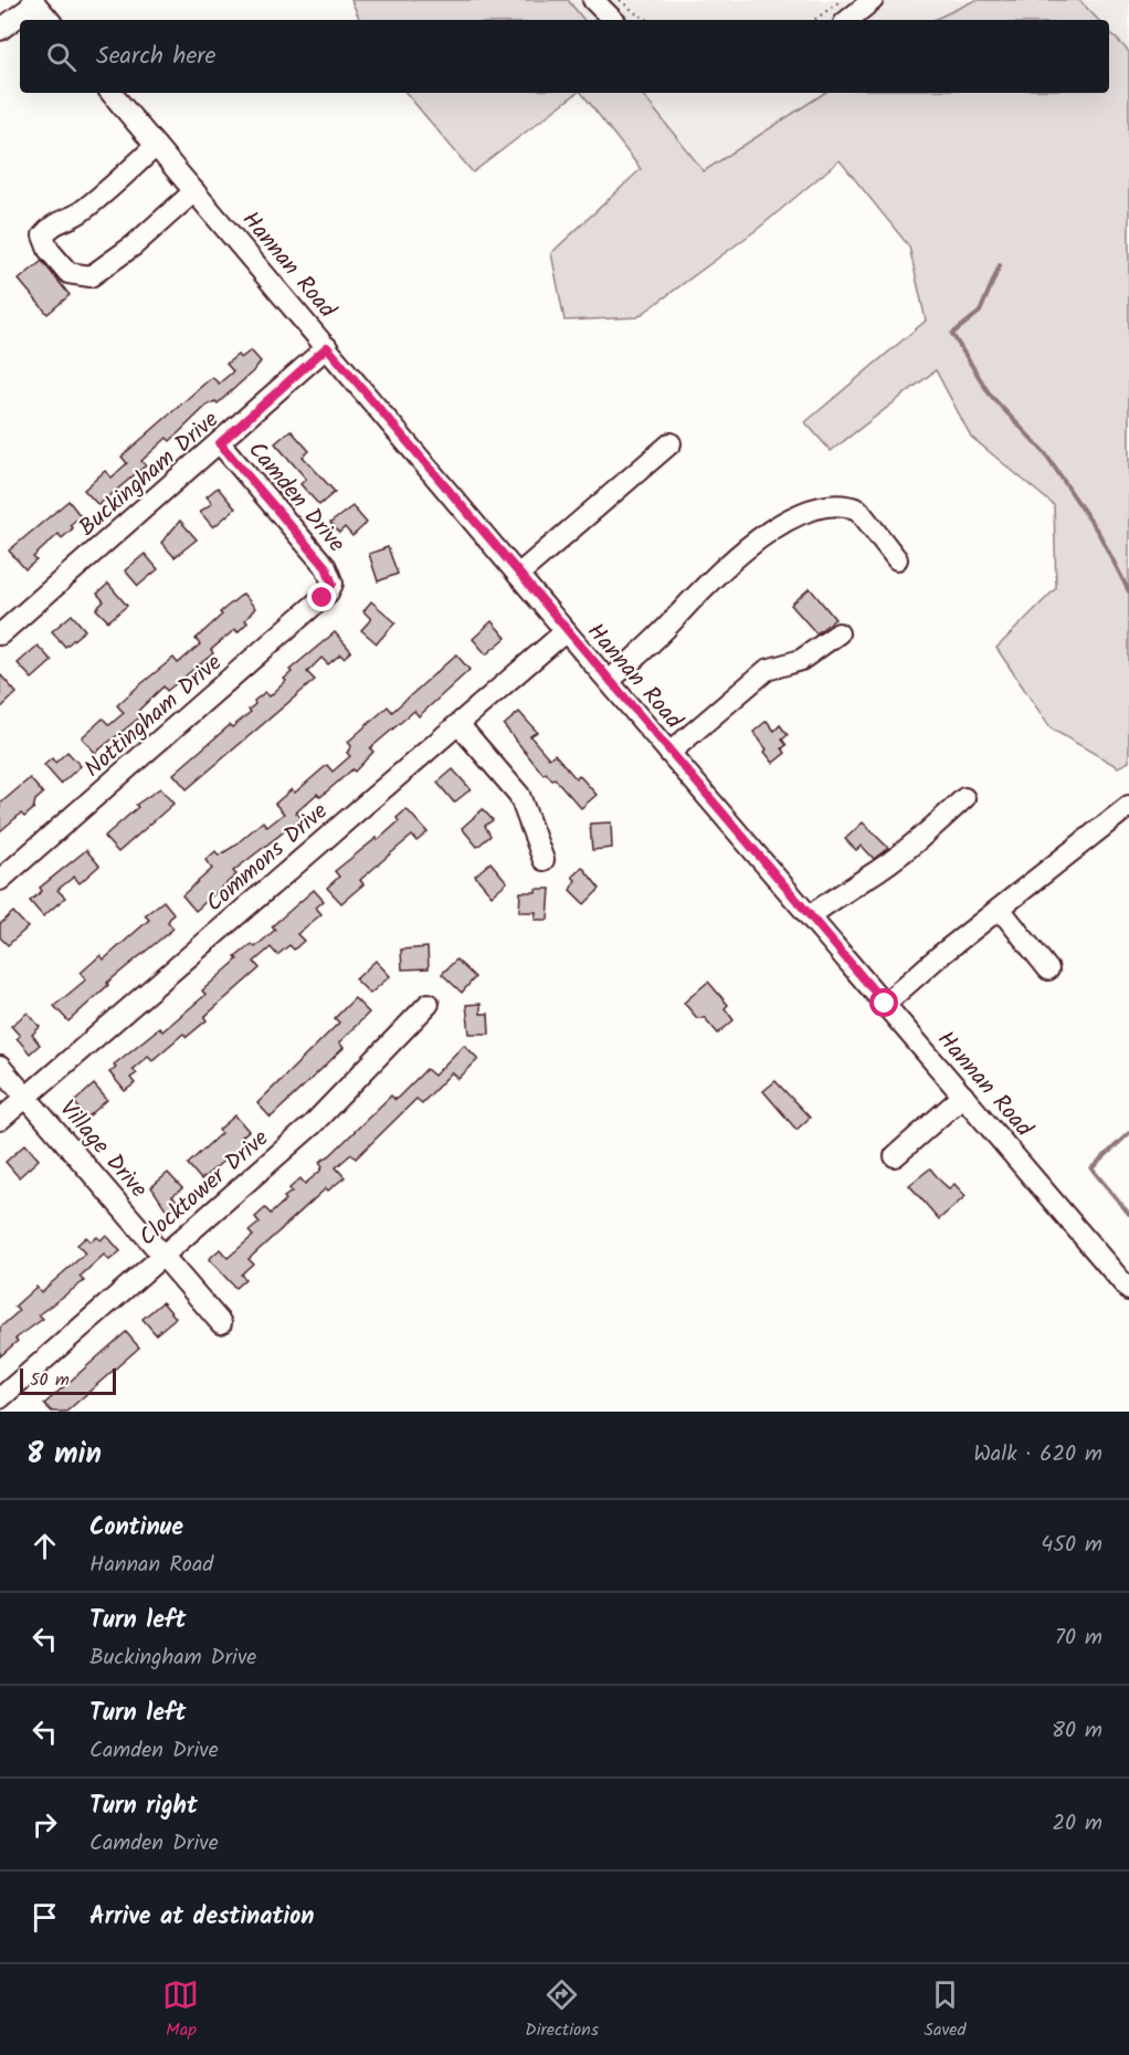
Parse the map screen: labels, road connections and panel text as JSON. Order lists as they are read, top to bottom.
{
  "streets": {
    "street": [
      "Hannan Road",
      "Buckingham Drive",
      "Camden Drive",
      "Nottingham Drive",
      "Commons Drive",
      "Village Drive",
      "Clocktower Drive"
    ]
  },
  "crossings": [
    ["Hannan Road", "Buckingham Drive"],
    ["Hannan Road", "Commons Drive"],
    ["Buckingham Drive", "Camden Drive"],
    ["Camden Drive", "Nottingham Drive"],
    ["Commons Drive", "Village Drive"],
    ["Village Drive", "Clocktower Drive"]
  ],
  "scale_bar": "50 m",
  "page": {
    "search": "Search here",
    "scale": "50 m",
    "heading": ["8 min", "Walk · 620 m"],
    "list": [
      ["Continue", "Hannan Road", "450 m"],
      ["Turn left", "Buckingham Drive", "70 m"],
      ["Turn left", "Camden Drive", "80 m"],
      ["Turn right", "Camden Drive", "20 m"],
      "Arrive at destination"
    ],
    "nav": ["Map", "Directions", "Saved"]
  }
}
